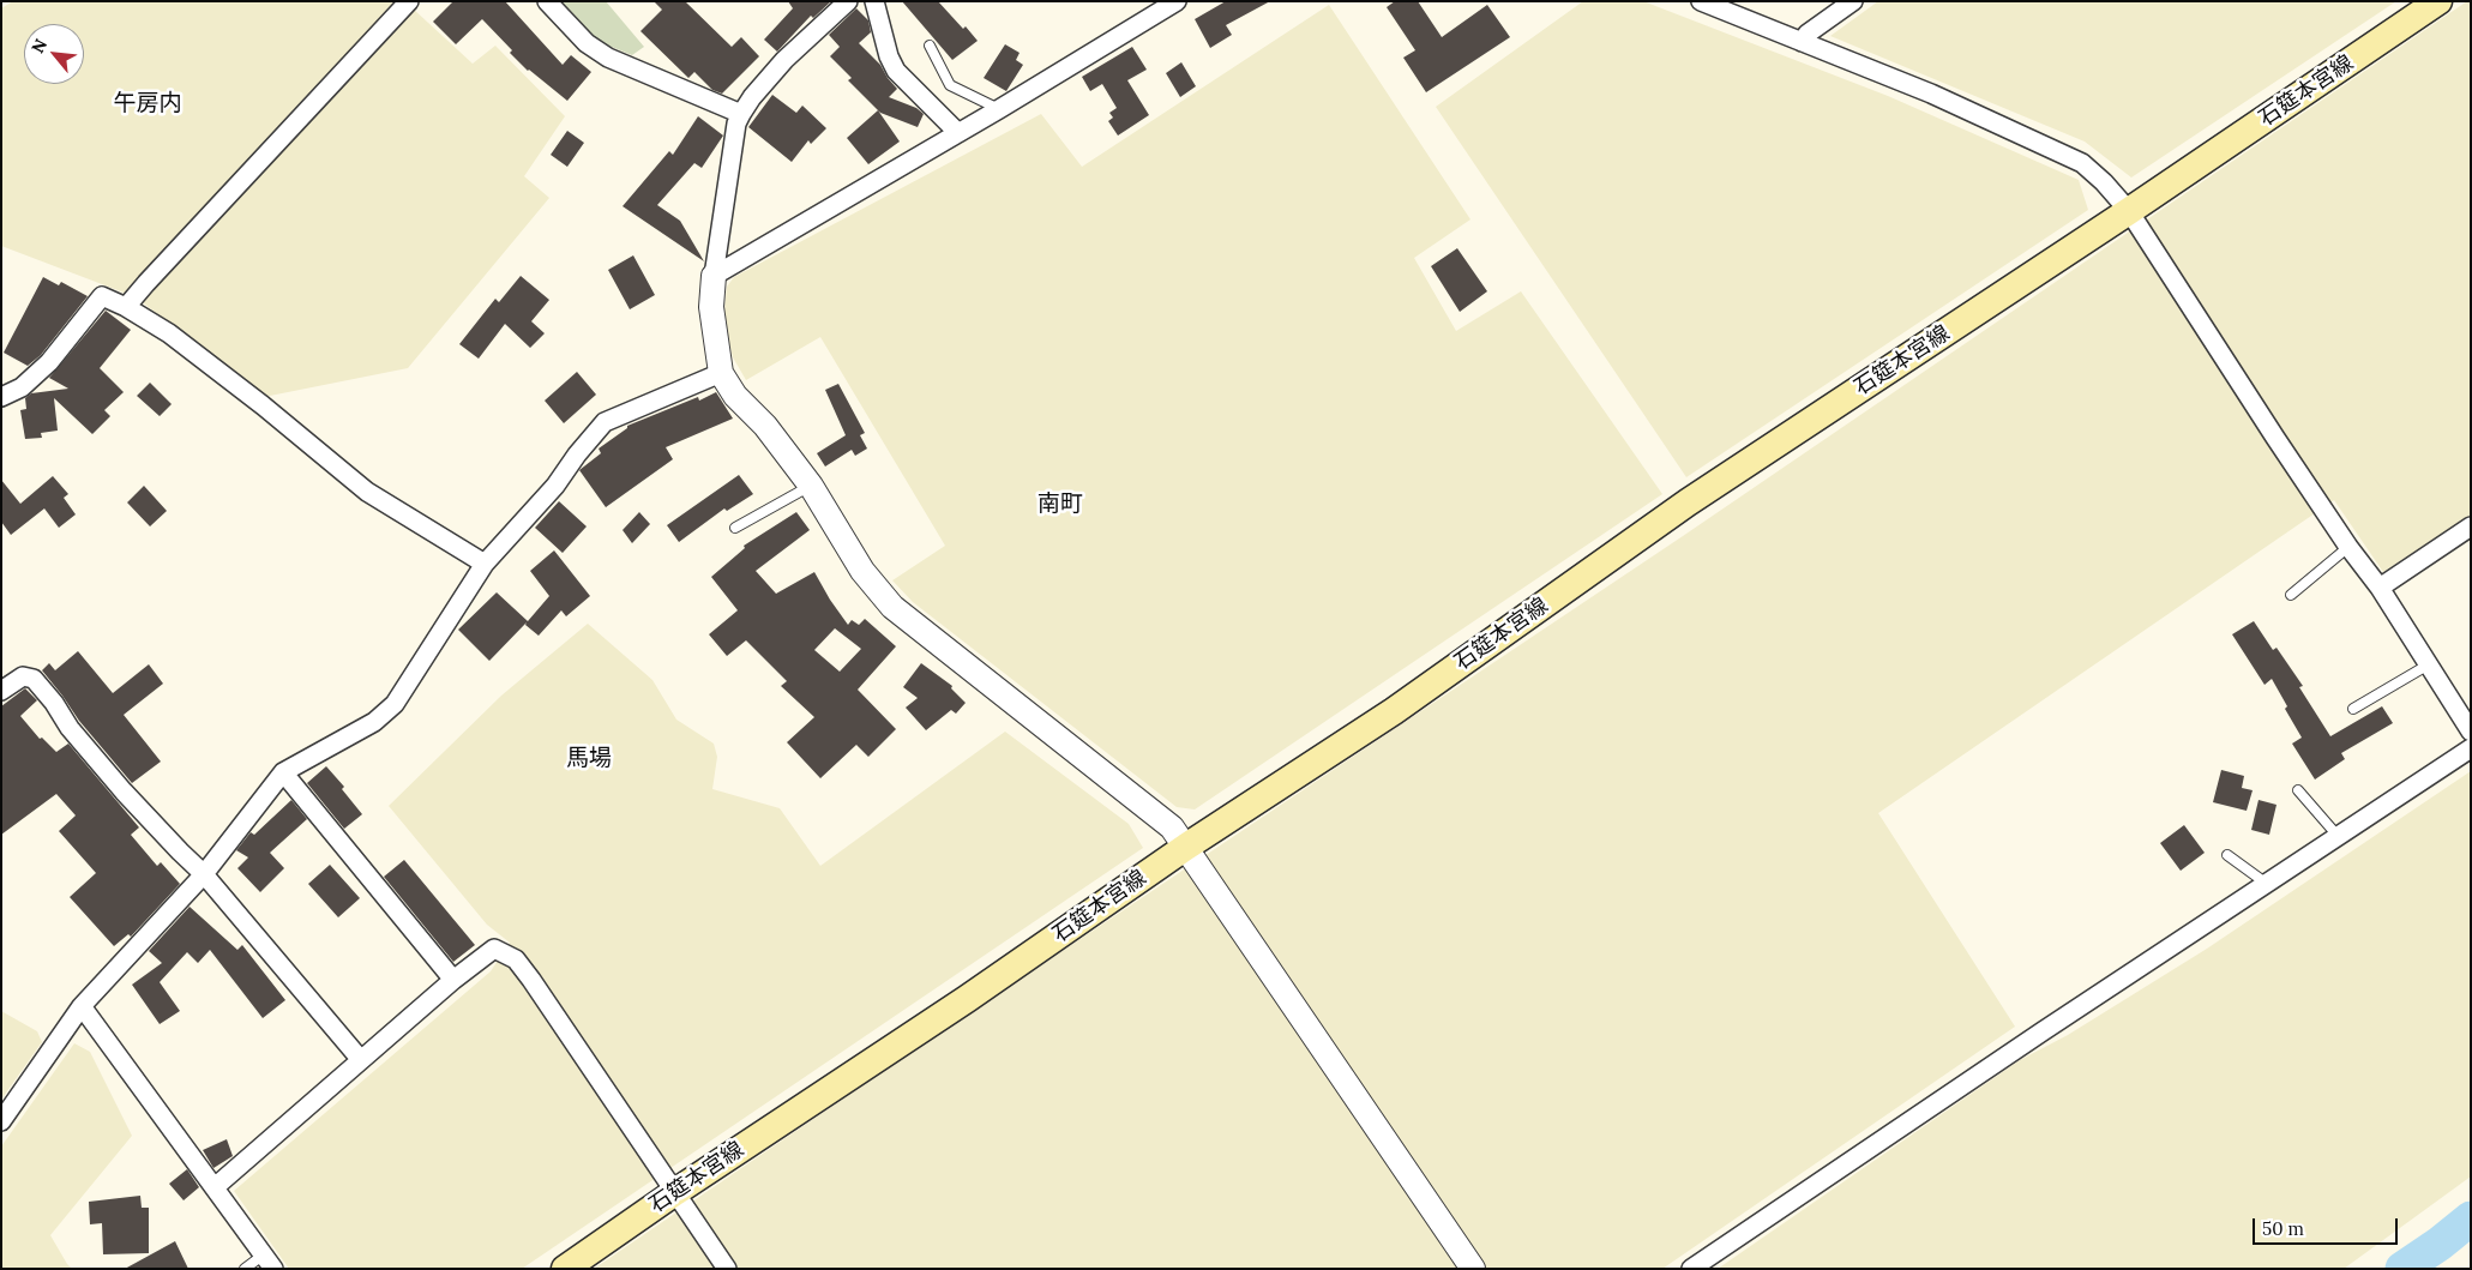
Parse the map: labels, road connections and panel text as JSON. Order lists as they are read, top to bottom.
{
  "streets": {
    "main road": ["石筵本宮線"]
  },
  "districts": ["午房内", "南町", "馬場"],
  "scale_bar": "50 m",
  "north": "top left"
}
